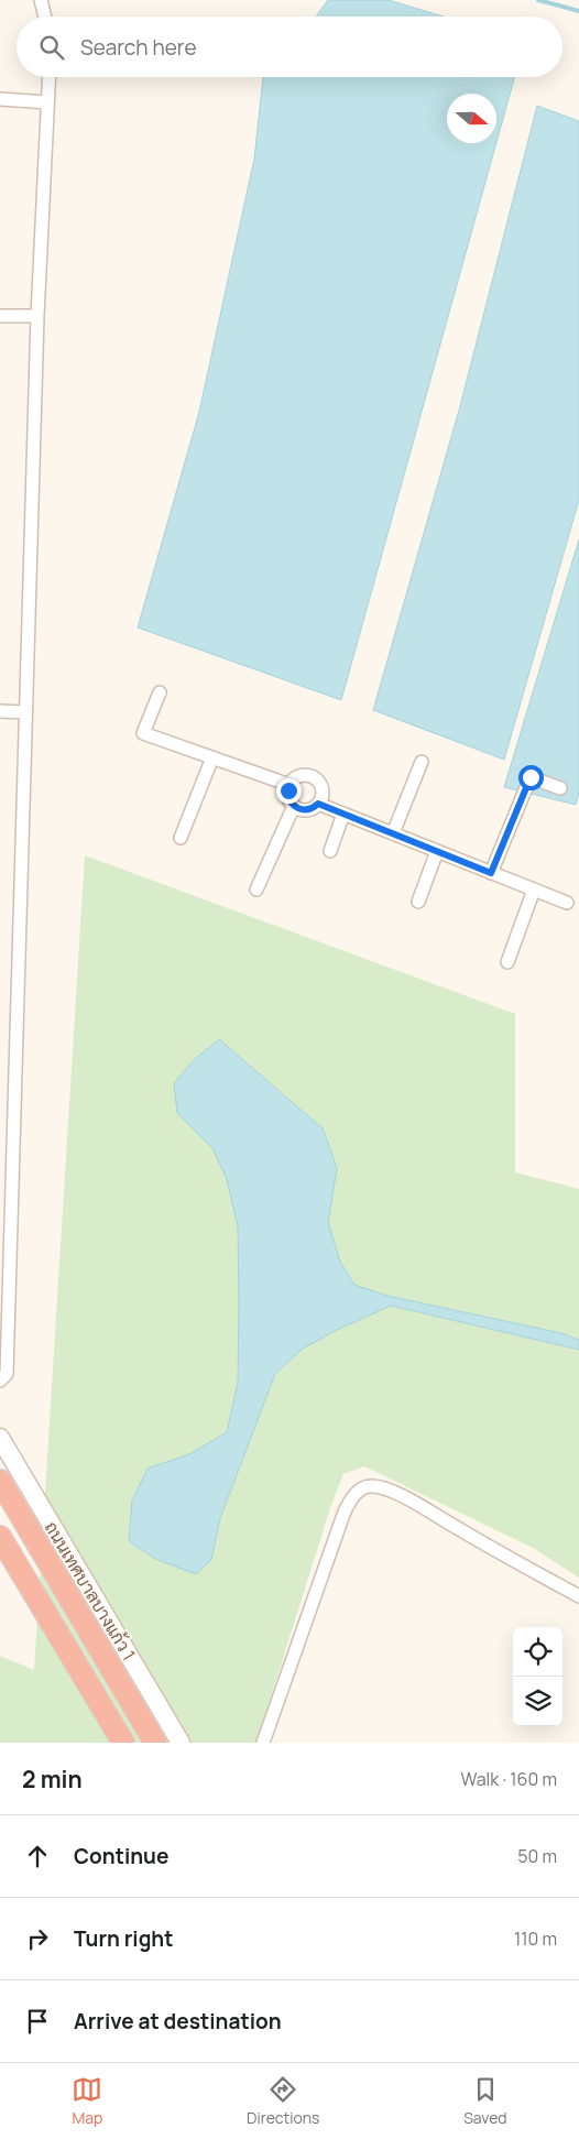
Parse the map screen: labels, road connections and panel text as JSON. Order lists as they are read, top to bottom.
{
  "streets": {
    "main road": ["ถนนเทศบาลบางแก้ว 1"]
  },
  "north": "right",
  "page": {
    "search": "Search here",
    "heading": ["2 min", "Walk · 160 m"],
    "list": [
      ["Continue", "50 m"],
      ["Turn right", "110 m"],
      "Arrive at destination"
    ],
    "nav": ["Map", "Directions", "Saved"]
  }
}
